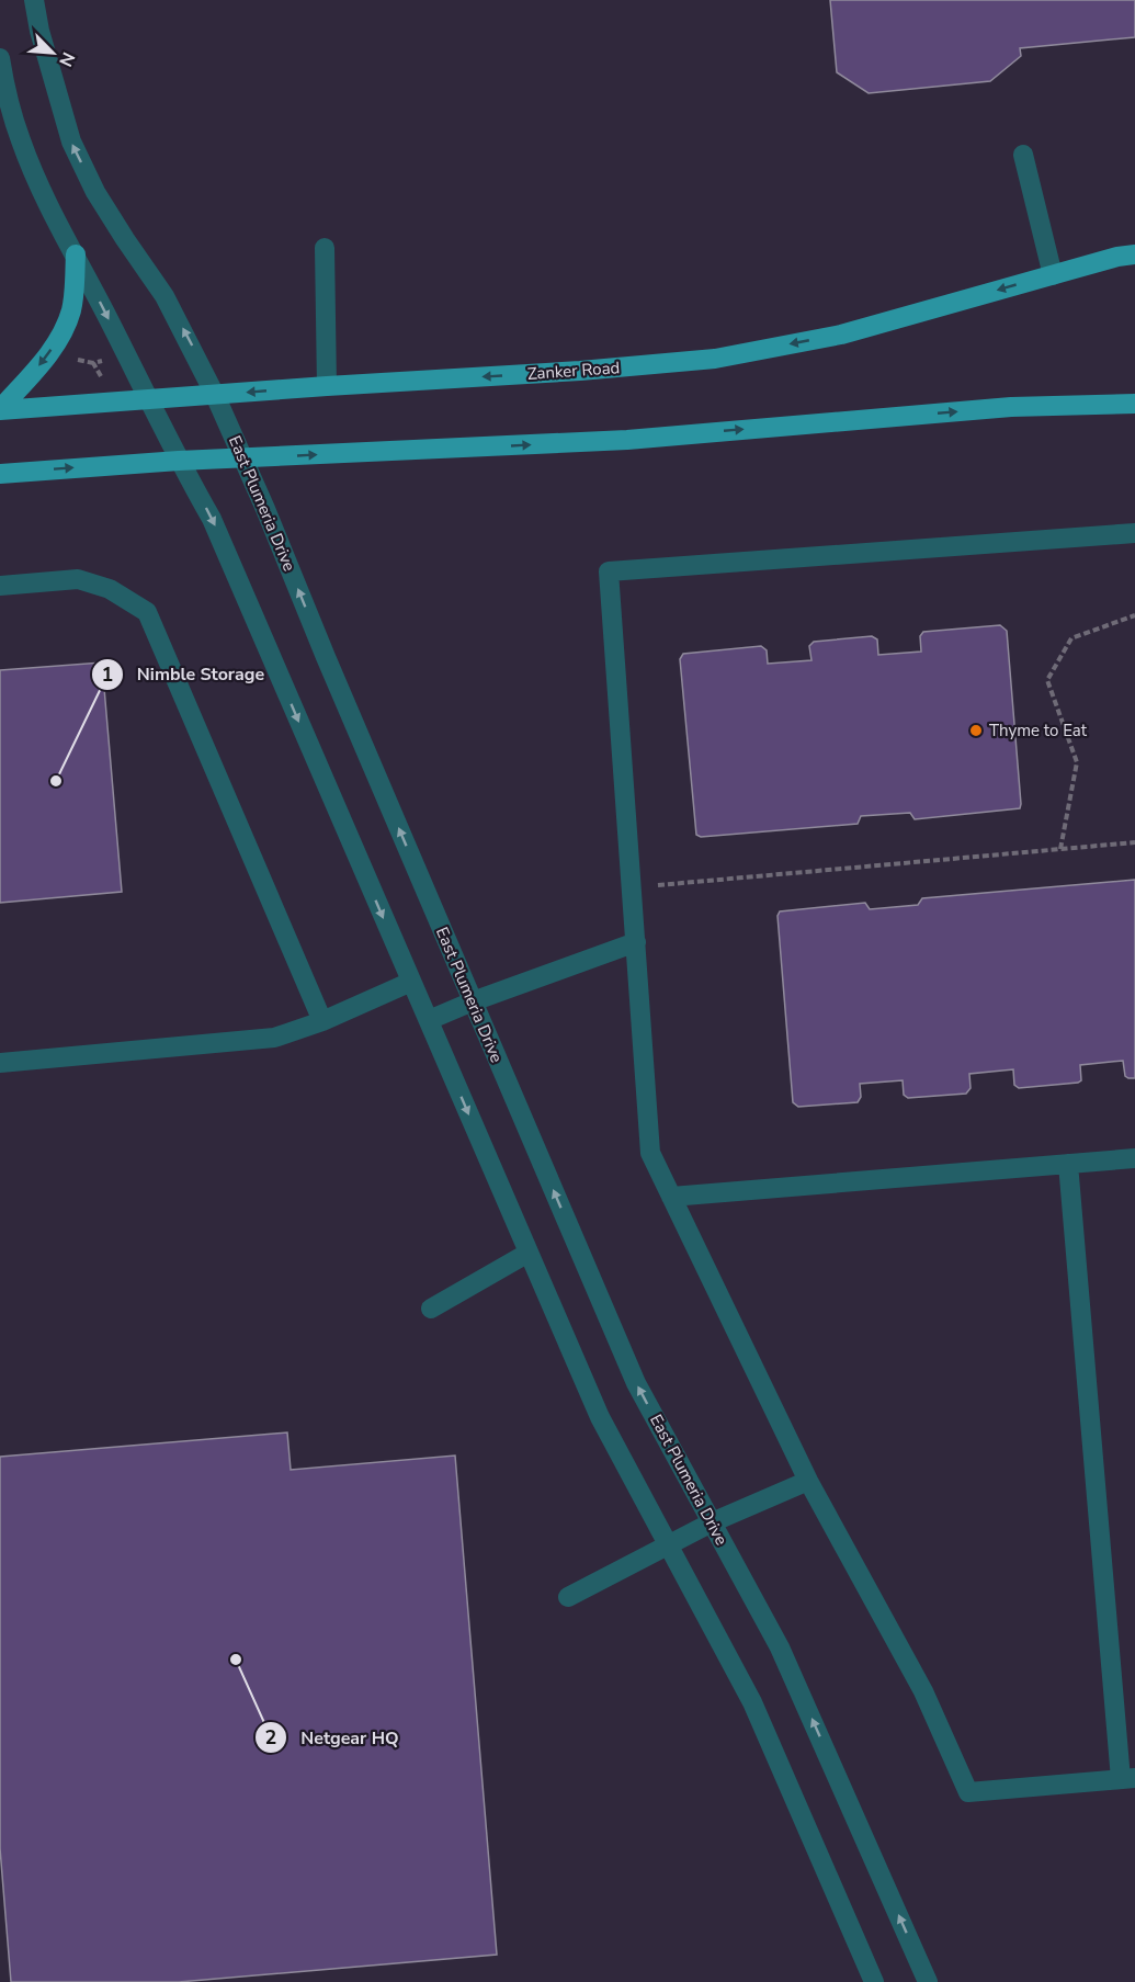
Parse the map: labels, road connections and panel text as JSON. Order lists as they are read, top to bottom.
{
  "streets": {
    "main road": ["Zanker Road"],
    "street": ["East Plumeria Drive"]
  },
  "crossings": [
    ["Zanker Road", "East Plumeria Drive"]
  ],
  "places": ["Thyme to Eat", "Nimble Storage", "Netgear HQ"],
  "north": "bottom right"
}
